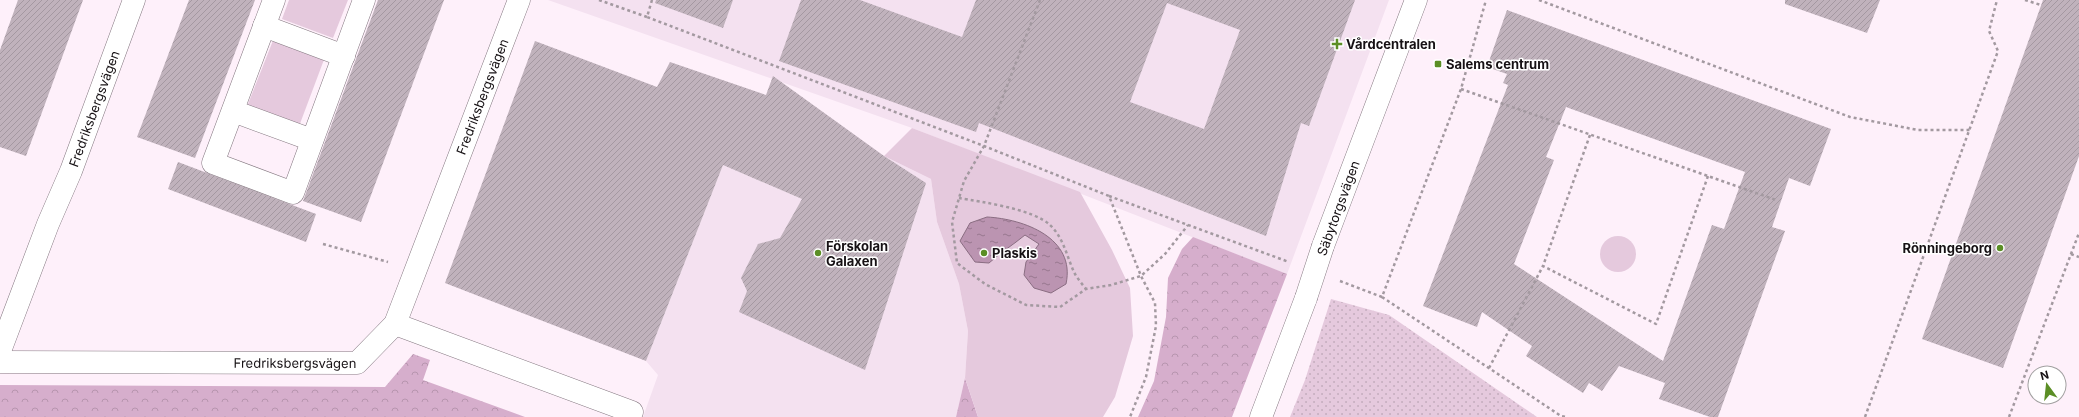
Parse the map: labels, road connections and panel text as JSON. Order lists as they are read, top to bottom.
{
  "streets": {
    "street": ["Fredriksbergsvägen", "Säbytorgsvägen"]
  },
  "places": {
    "health": ["Vårdcentralen"],
    "transit": ["Salems centrum"],
    "other": ["Rönningeborg", "Förskolan Galaxen", "Plaskis"]
  },
  "north": "top"
}
